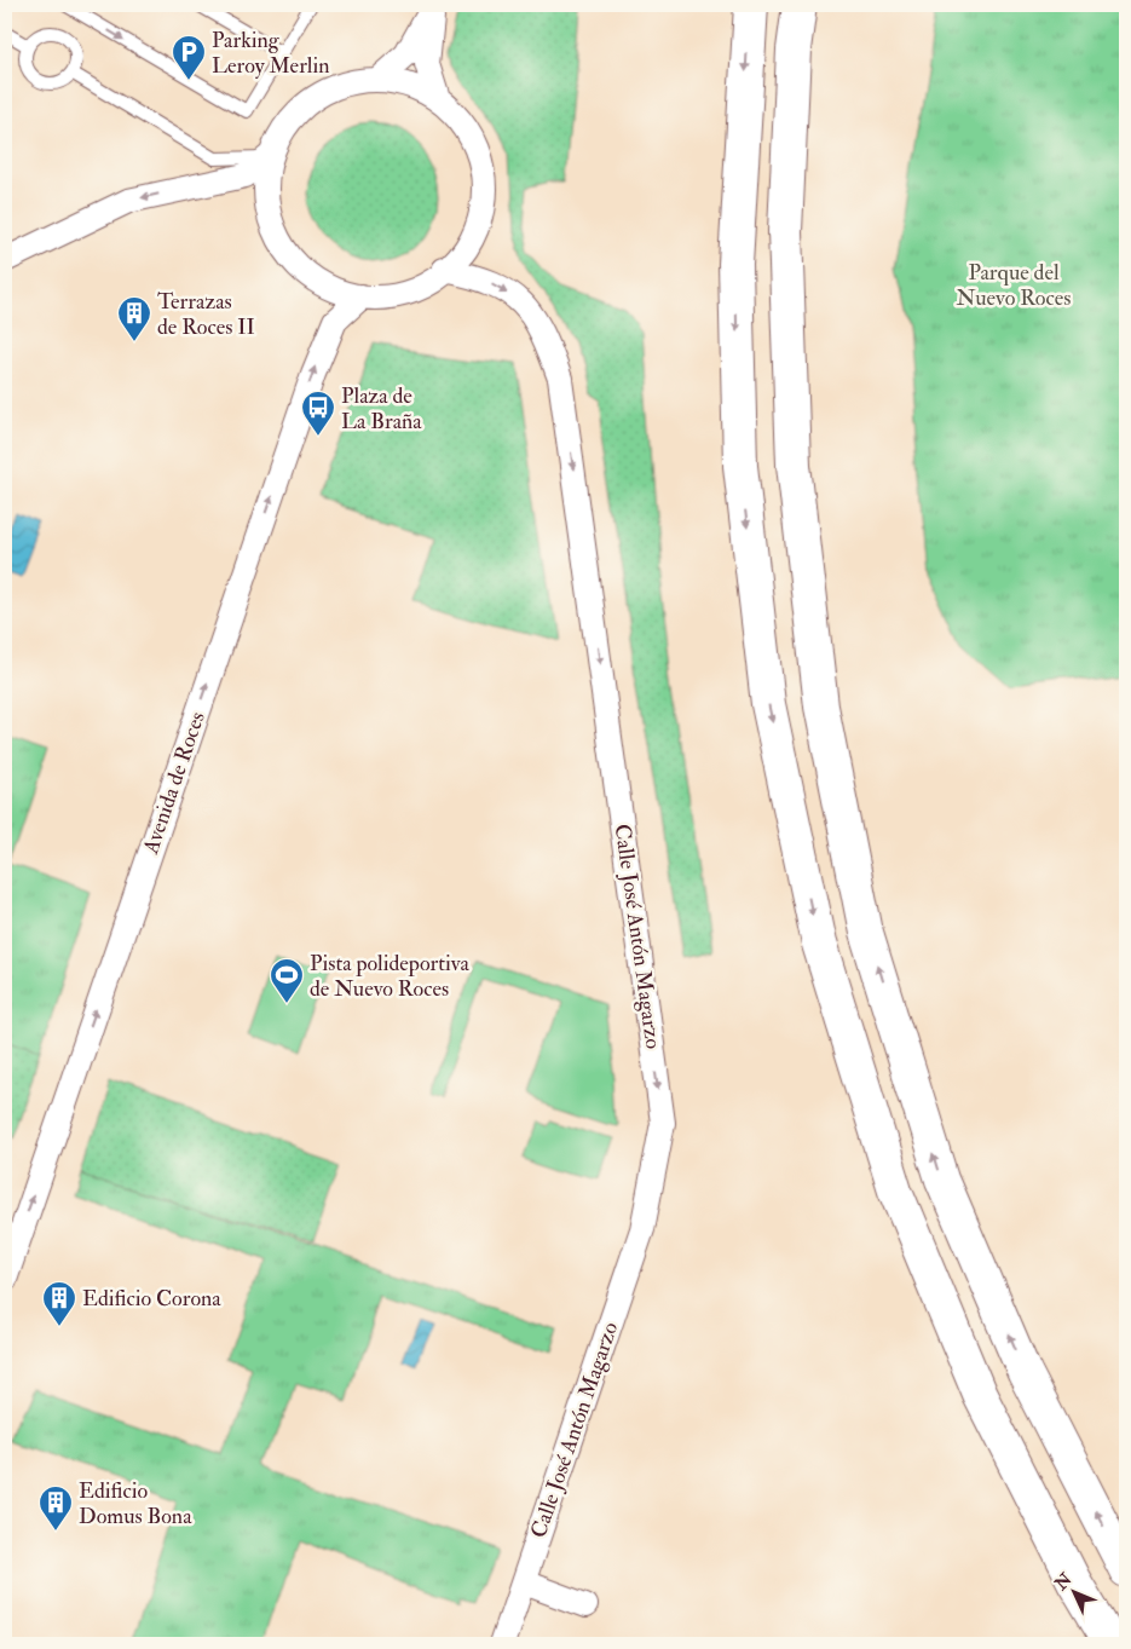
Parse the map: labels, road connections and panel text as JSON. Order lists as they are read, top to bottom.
{
  "streets": {
    "street": ["Avenida de Roces", "Calle José Antón Magarzo"]
  },
  "one_way": ["Avenida de Roces", "Calle José Antón Magarzo"],
  "parks": ["Parque del Nuevo Roces"],
  "places": {
    "parking": ["Parking Leroy Merlin"],
    "building": ["Terrazas de Roces II", "Edificio Corona", "Edificio Domus Bona"],
    "bus stop": ["Plaza de La Braña"],
    "sports": ["Pista polideportiva de Nuevo Roces"]
  },
  "north": "top left"
}
